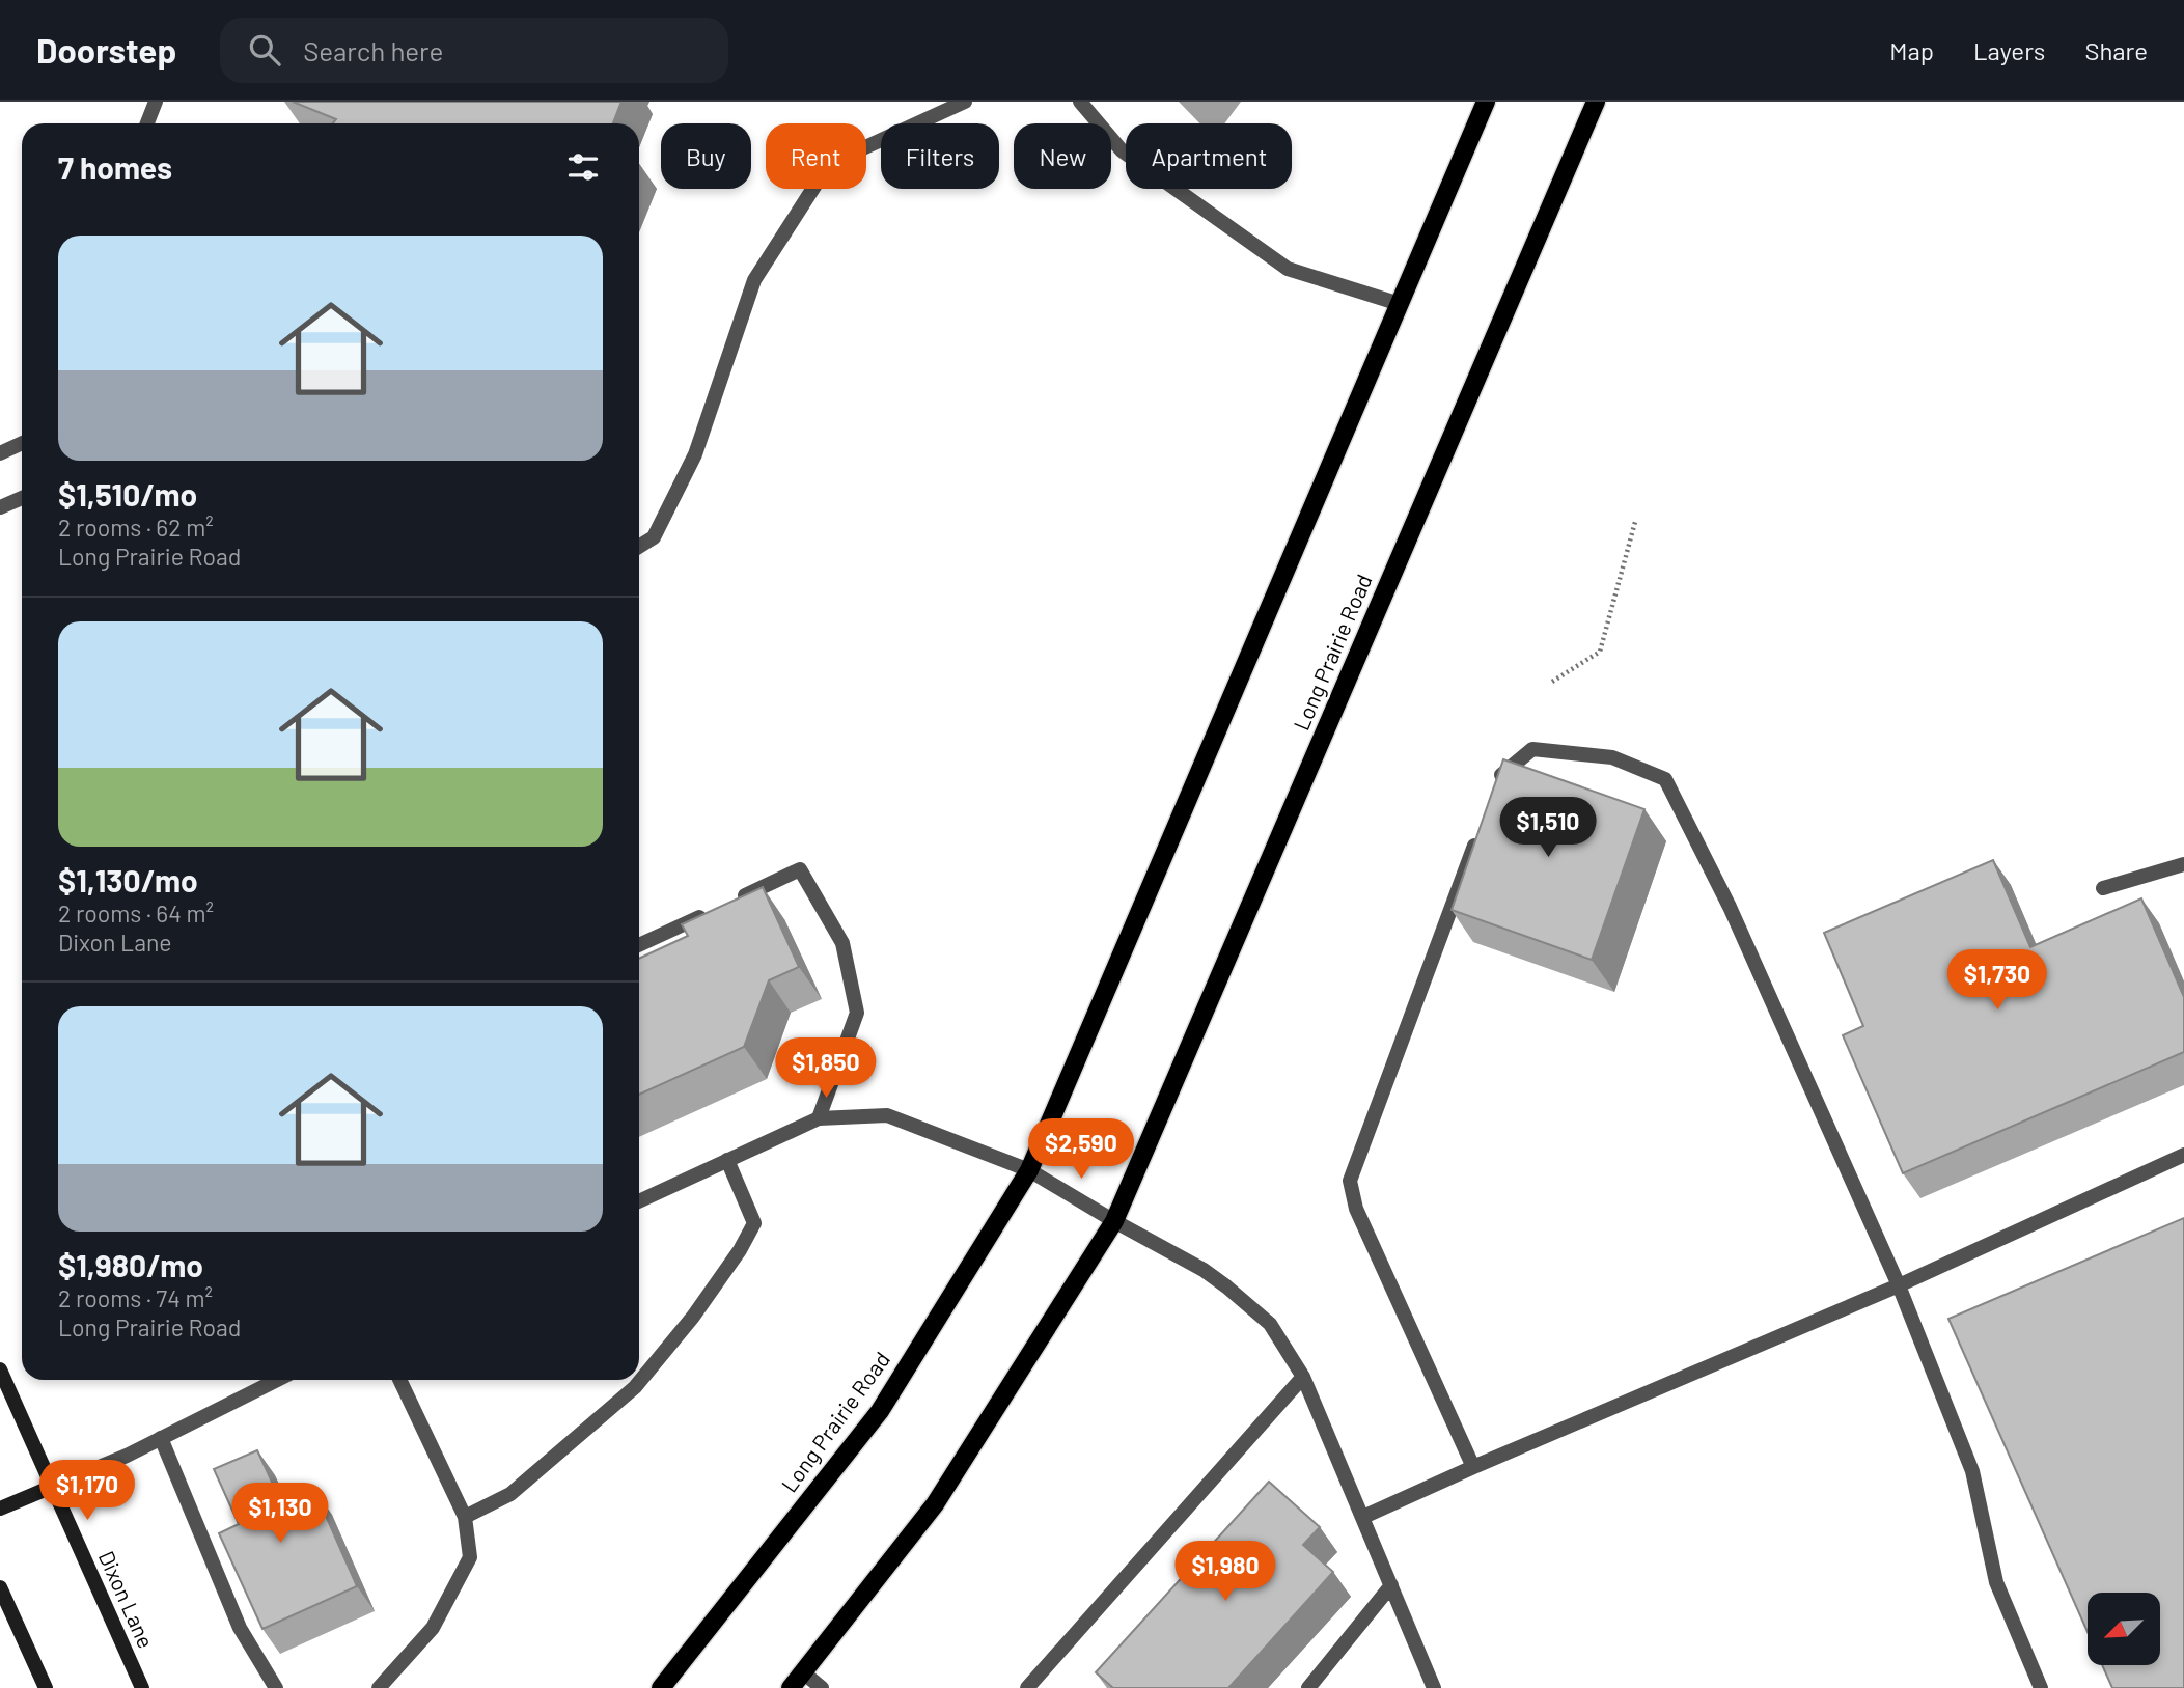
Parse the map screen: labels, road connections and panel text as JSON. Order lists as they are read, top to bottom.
{
  "streets": {
    "main road": ["Long Prairie Road", "Dixon Lane"]
  },
  "north": "bottom left",
  "page": {
    "header": "Doorstep",
    "search": "Search here",
    "nav": ["Map", "Layers", "Share"],
    "chip": [
      "Buy",
      "Rent",
      "Filters",
      "New",
      "Apartment"
    ],
    "heading": "7 homes",
    "list": [
      {
        "name": "$1,510/mo",
        "note": "2 rooms · 62 m² · Long Prairie Road"
      },
      {
        "name": "$1,130/mo",
        "note": "2 rooms · 64 m² · Dixon Lane"
      },
      {
        "name": "$1,980/mo",
        "note": "2 rooms · 74 m² · Long Prairie Road"
      }
    ],
    "price": [
      "$1,510",
      "$1,730",
      "$1,850",
      "$2,590",
      "$1,170",
      "$1,130",
      "$1,980"
    ]
  }
}
